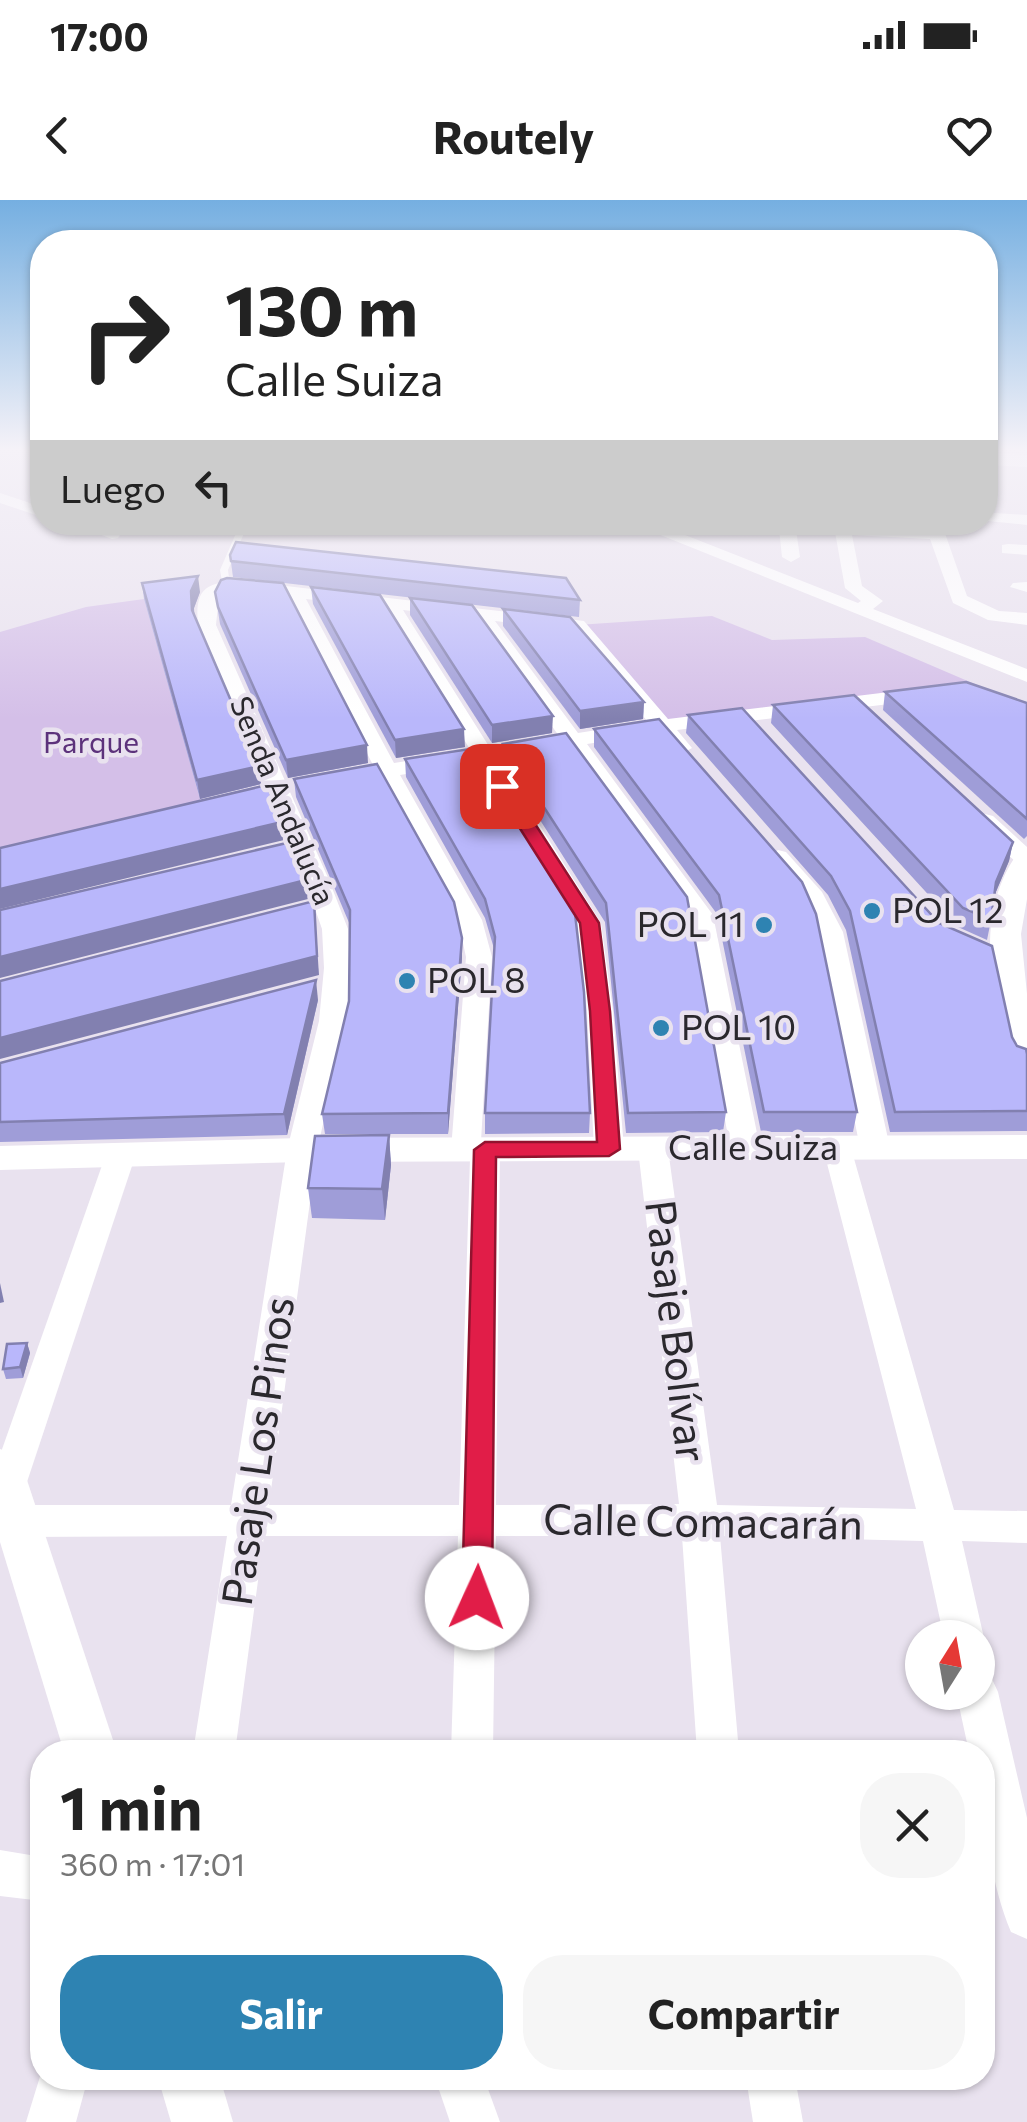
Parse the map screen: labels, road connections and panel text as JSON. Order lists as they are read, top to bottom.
{
  "streets": {
    "street": [
      "Senda Andalucía",
      "Calle Suiza",
      "Pasaje Bolívar",
      "Pasaje Los Pinos",
      "Calle Comacarán"
    ]
  },
  "crossings": [
    ["Senda Andalucía", "Calle Suiza"],
    ["Senda Andalucía", "Pasaje Los Pinos"],
    ["Calle Suiza", "Pasaje Bolívar"],
    ["Calle Suiza", "Pasaje Los Pinos"],
    ["Pasaje Bolívar", "Calle Comacarán"],
    ["Pasaje Los Pinos", "Calle Comacarán"]
  ],
  "parks": ["Parque"],
  "places": [
    "POL 12",
    "POL 11",
    "POL 8",
    "POL 10"
  ],
  "north": "top",
  "page": {
    "status": "17:00",
    "header": "Routely",
    "turn": ["130 m", "Calle Suiza"],
    "then": "Luego",
    "heading": ["1 min", "360 m · 17:01"],
    "buttons": ["Salir", "Compartir"]
  }
}
